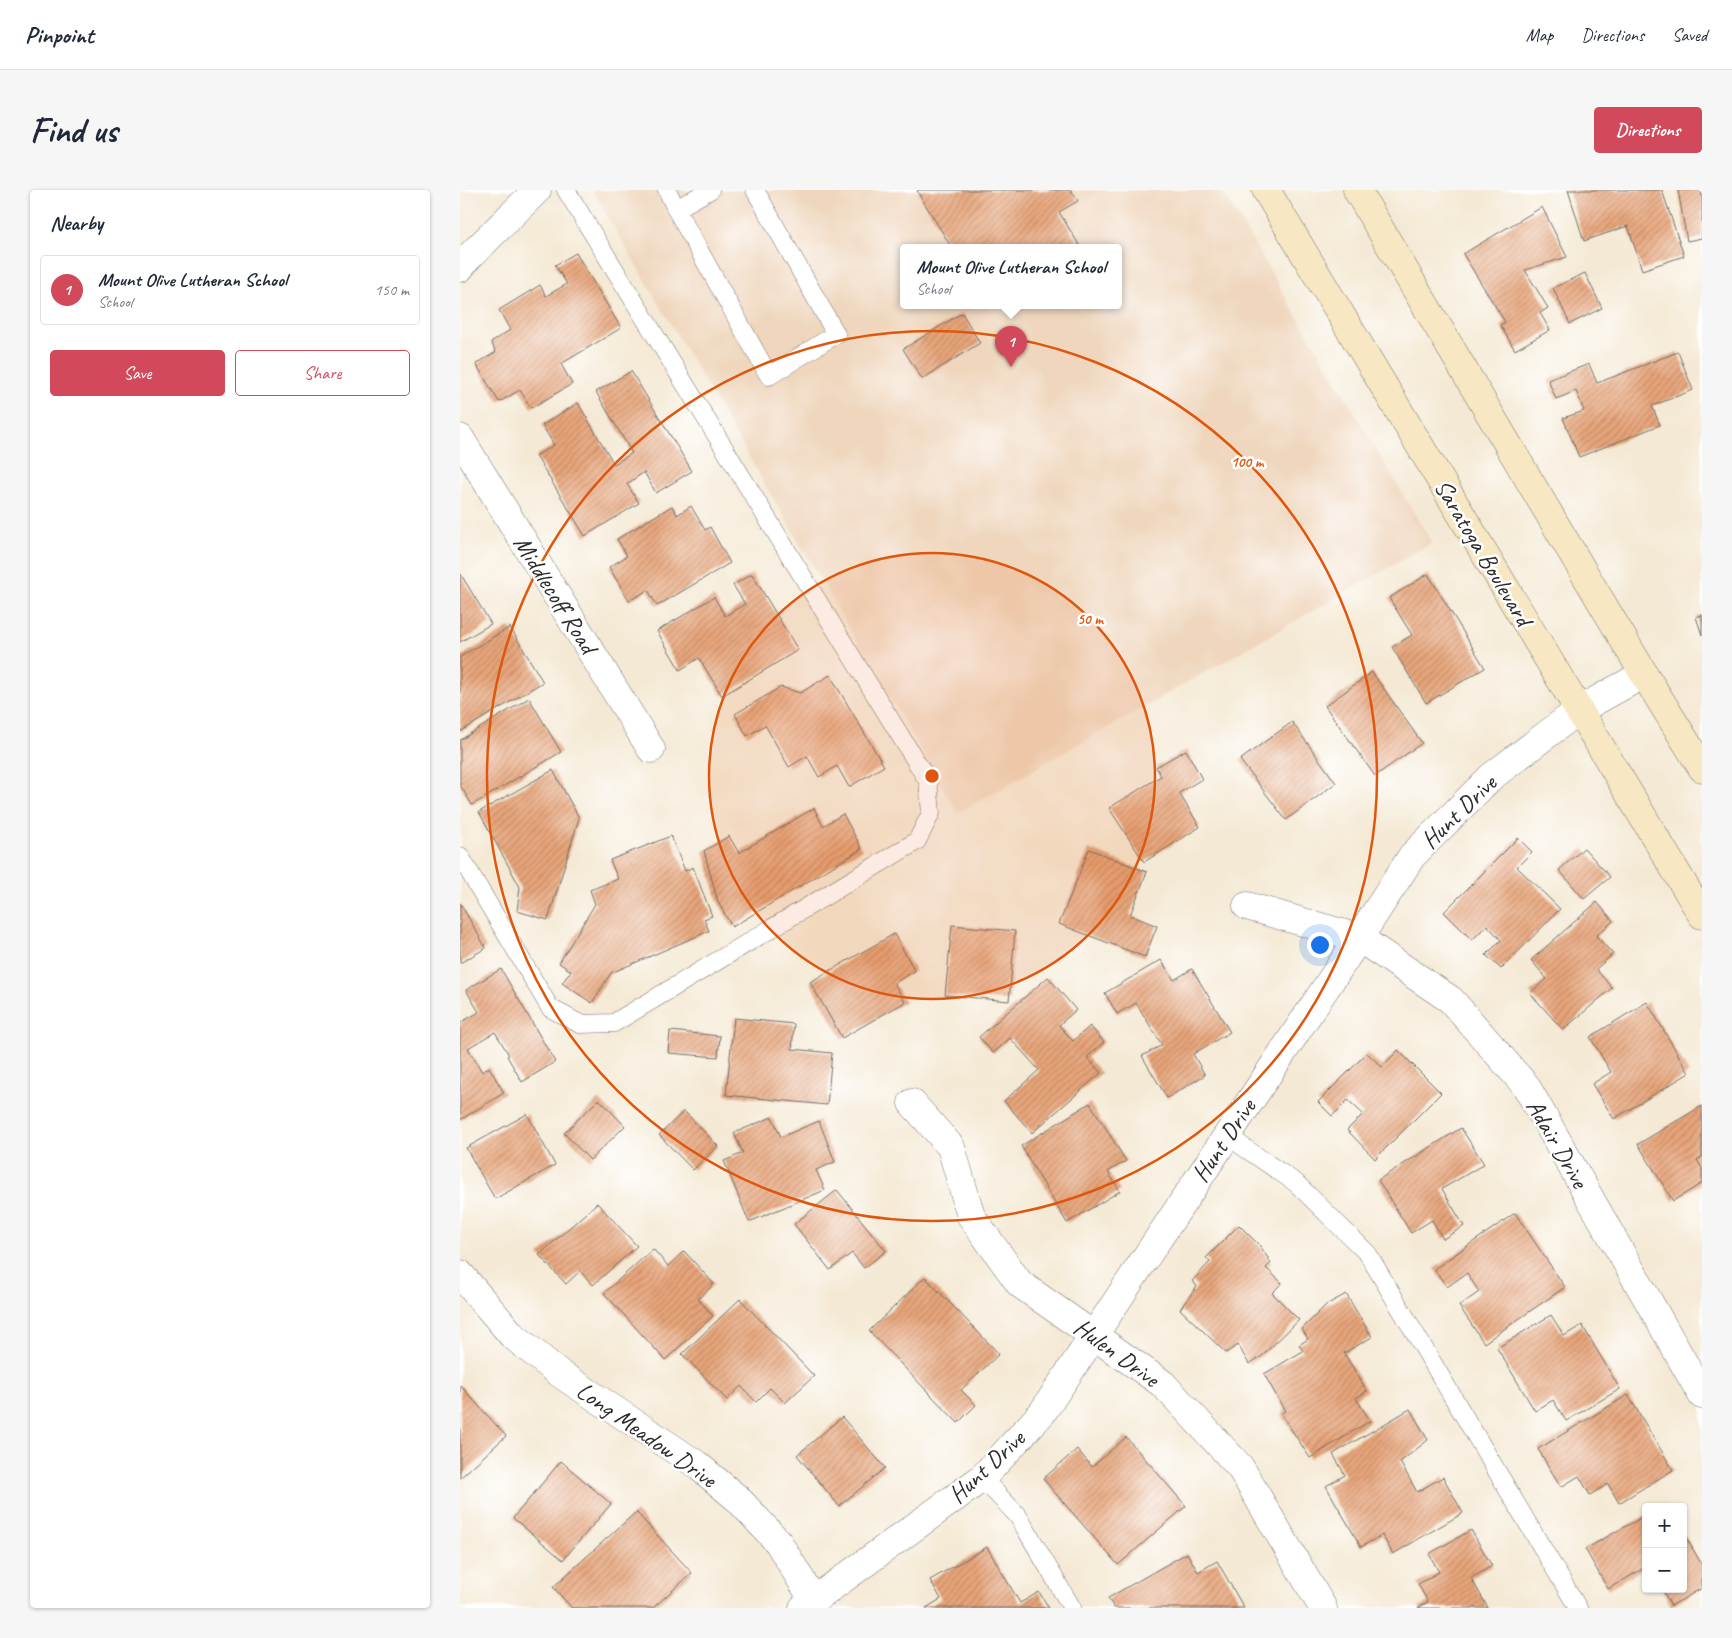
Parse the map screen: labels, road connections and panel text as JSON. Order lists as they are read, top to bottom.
{
  "streets": {
    "main road": ["Saratoga Boulevard"],
    "street": [
      "Middlecoff Road",
      "Hunt Drive",
      "Adair Drive",
      "Hulen Drive",
      "Long Meadow Drive"
    ]
  },
  "crossings": [
    ["Saratoga Boulevard", "Hunt Drive"],
    ["Hunt Drive", "Adair Drive"],
    ["Hunt Drive", "Hulen Drive"],
    ["Hunt Drive", "Long Meadow Drive"]
  ],
  "page": {
    "header": "Pinpoint",
    "nav": ["Map", "Directions", "Saved"],
    "buttons": [
      "Directions",
      ["Save", "Share"]
    ],
    "title": "Find us",
    "heading": "Nearby",
    "popup": ["Mount Olive Lutheran School", "School"],
    "list": [
      {
        "mark": "1",
        "name": "Mount Olive Lutheran School",
        "note": "School",
        "value": "150 m"
      }
    ],
    "pins": "1",
    "map_buttons": ["+", "−"]
  },
  "rings": ["100 m", "50 m"]
}
